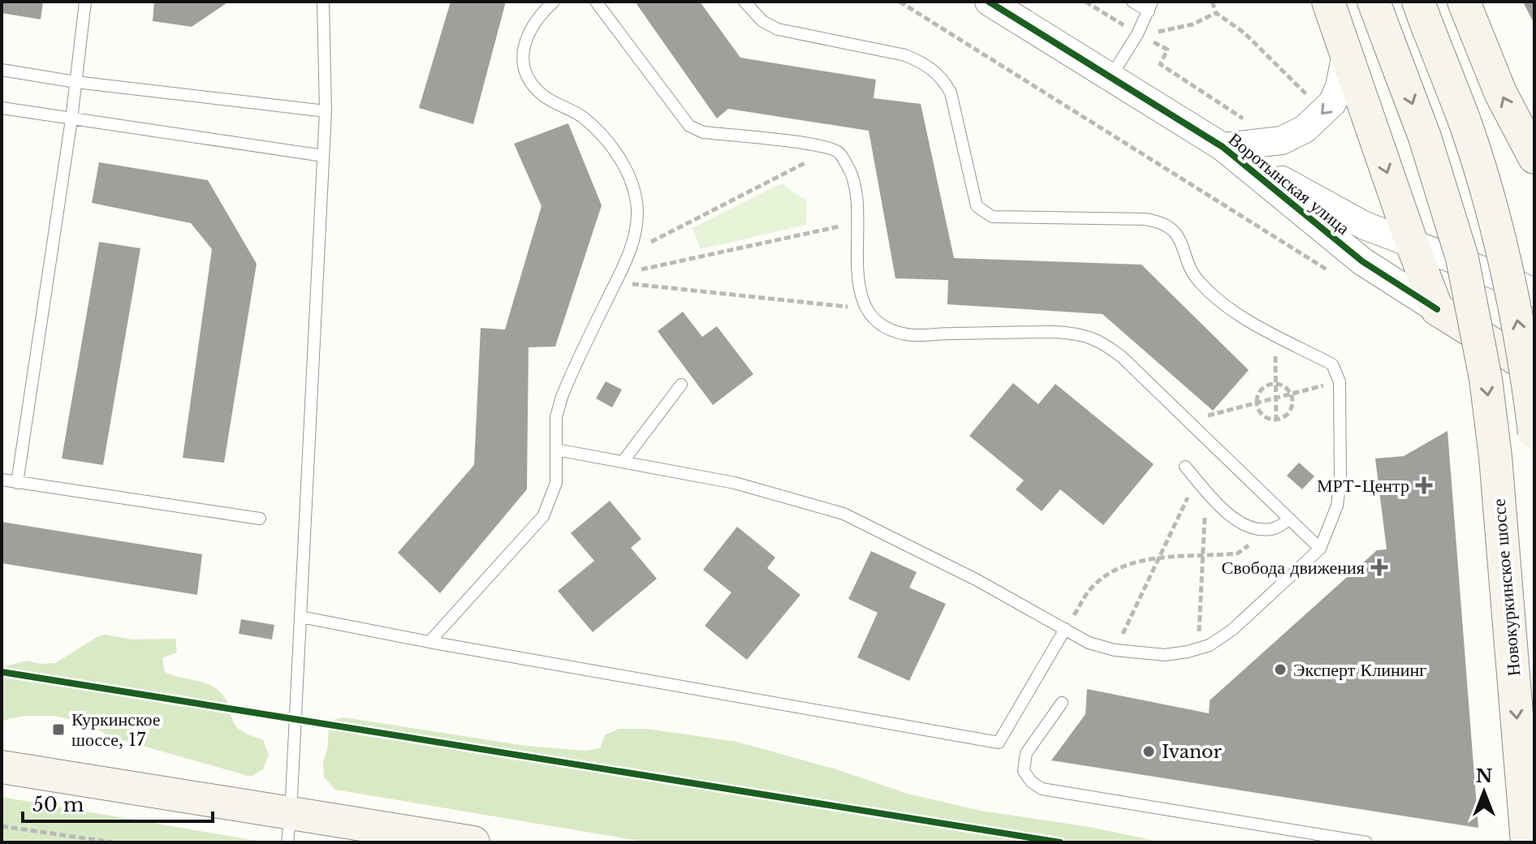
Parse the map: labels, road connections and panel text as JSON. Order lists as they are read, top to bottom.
{
  "streets": {
    "main road": ["Новокуркинское шоссе"],
    "street": ["Воротынская улица"]
  },
  "places": {
    "health": ["МРТ-Центр", "Свобода движения"],
    "other": ["Эксперт Клининг", "Ivanor"],
    "transit": ["Куркинское шоссе, 17"]
  },
  "scale_bar": "50 m",
  "north": "top"
}
